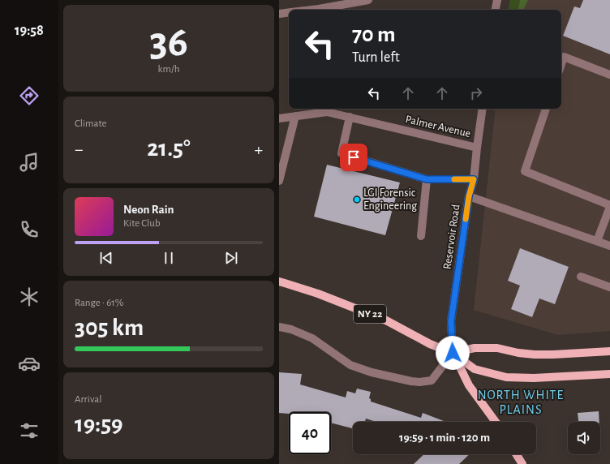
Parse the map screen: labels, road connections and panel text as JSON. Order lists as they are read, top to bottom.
{
  "streets": {
    "main road": ["NY 22"],
    "street": ["Palmer Avenue", "Reservoir Road"]
  },
  "crossings": [
    ["Palmer Avenue", "Reservoir Road"],
    ["Reservoir Road", "NY 22"]
  ],
  "districts": ["NORTH WHITE PLAINS"],
  "places": ["LGI Forensic Engineering"],
  "page": {
    "tabs": "19:58",
    "tile": [
      ["36", "km/h"],
      "Climate",
      ["Range · 61%", "305 km"],
      ["Arrival", "19:59"]
    ],
    "turn": ["70 m", "Turn left"],
    "heat": ["−", "21.5°", "+"],
    "song": ["Neon Rain", "Kite Club"],
    "limit": "40",
    "trip": "19:59 · 1 min · 120 m"
  }
}
